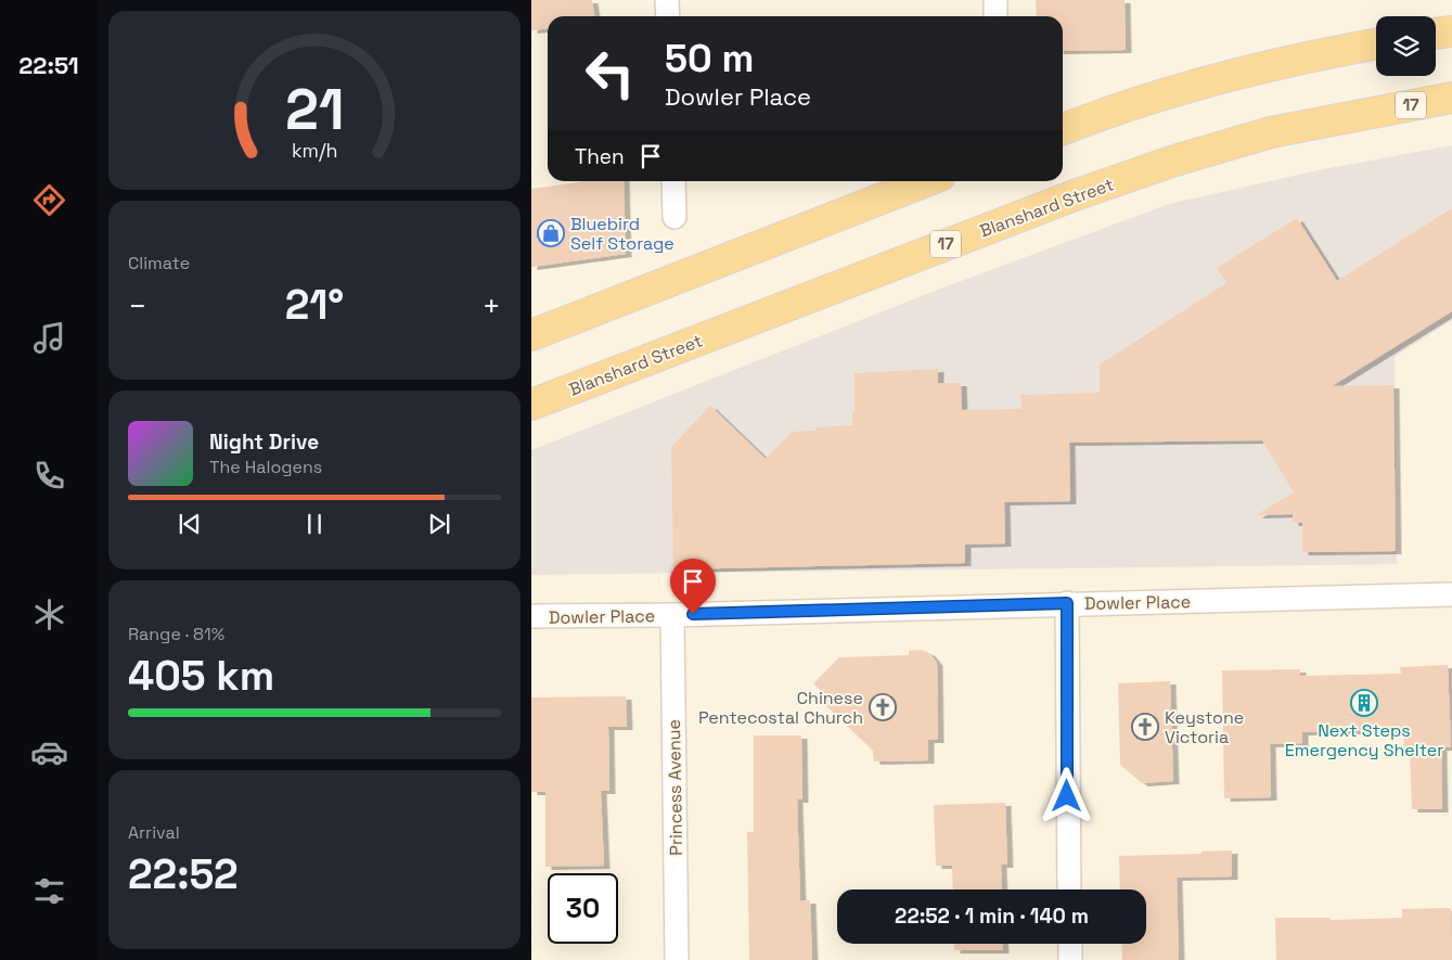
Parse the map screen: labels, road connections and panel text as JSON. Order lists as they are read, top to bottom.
{
  "streets": {
    "main road": ["17", "Blanshard Street"],
    "street": ["Dowler Place", "Princess Avenue"]
  },
  "crossings": [
    ["Dowler Place", "Princess Avenue"]
  ],
  "places": {
    "shop": ["Bluebird Self Storage"],
    "building": ["Next Steps Emergency Shelter"],
    "church": ["Chinese Pentecostal Church", "Keystone Victoria"]
  },
  "page": {
    "tabs": "22:51",
    "turn": ["50 m", "Dowler Place"],
    "then": "Then",
    "tile": [
      "Climate",
      ["Range · 81%", "405 km"],
      ["Arrival", "22:52"]
    ],
    "heat": ["−", "21°", "+"],
    "song": ["Night Drive", "The Halogens"],
    "limit": "30",
    "trip": "22:52 · 1 min · 140 m",
    "gauge": ["21", "km/h"]
  }
}
